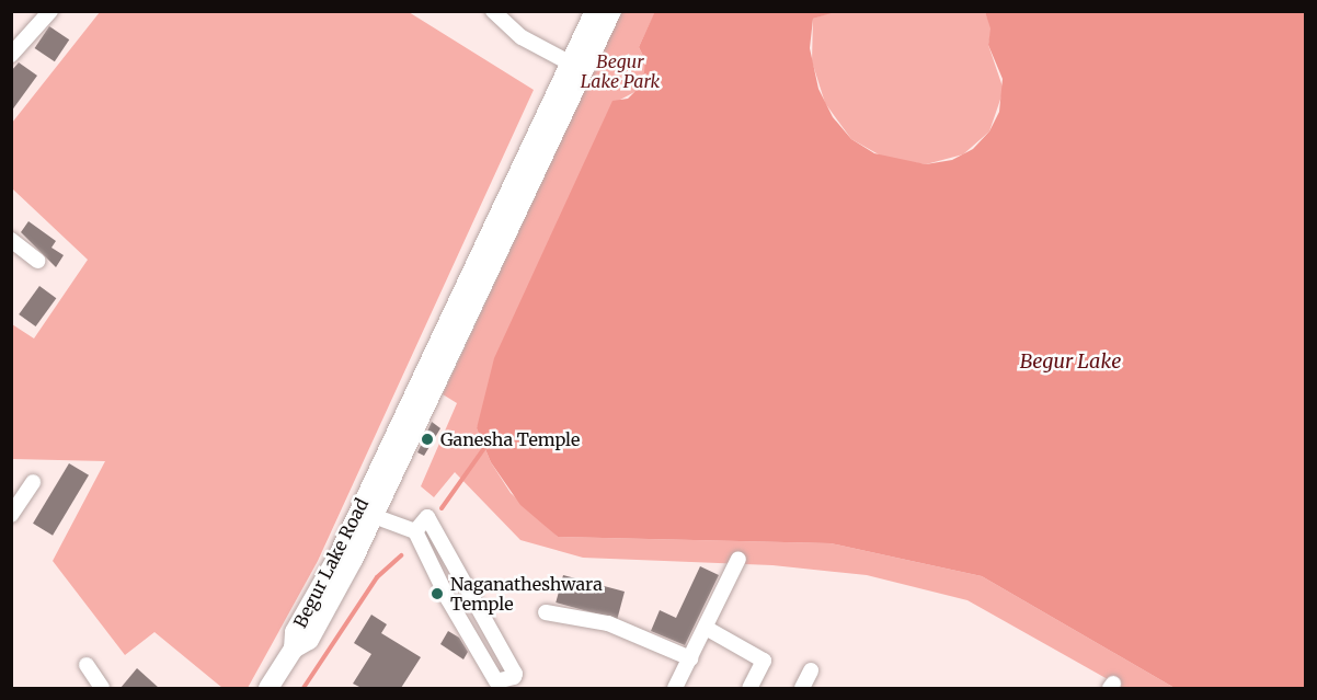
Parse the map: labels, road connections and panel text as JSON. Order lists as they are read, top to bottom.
{
  "streets": {
    "main road": ["Begur Lake Road"]
  },
  "water": ["Begur Lake"],
  "parks": ["Begur Lake Park"],
  "places": ["Ganesha Temple", "Naganatheshwara Temple"]
}
